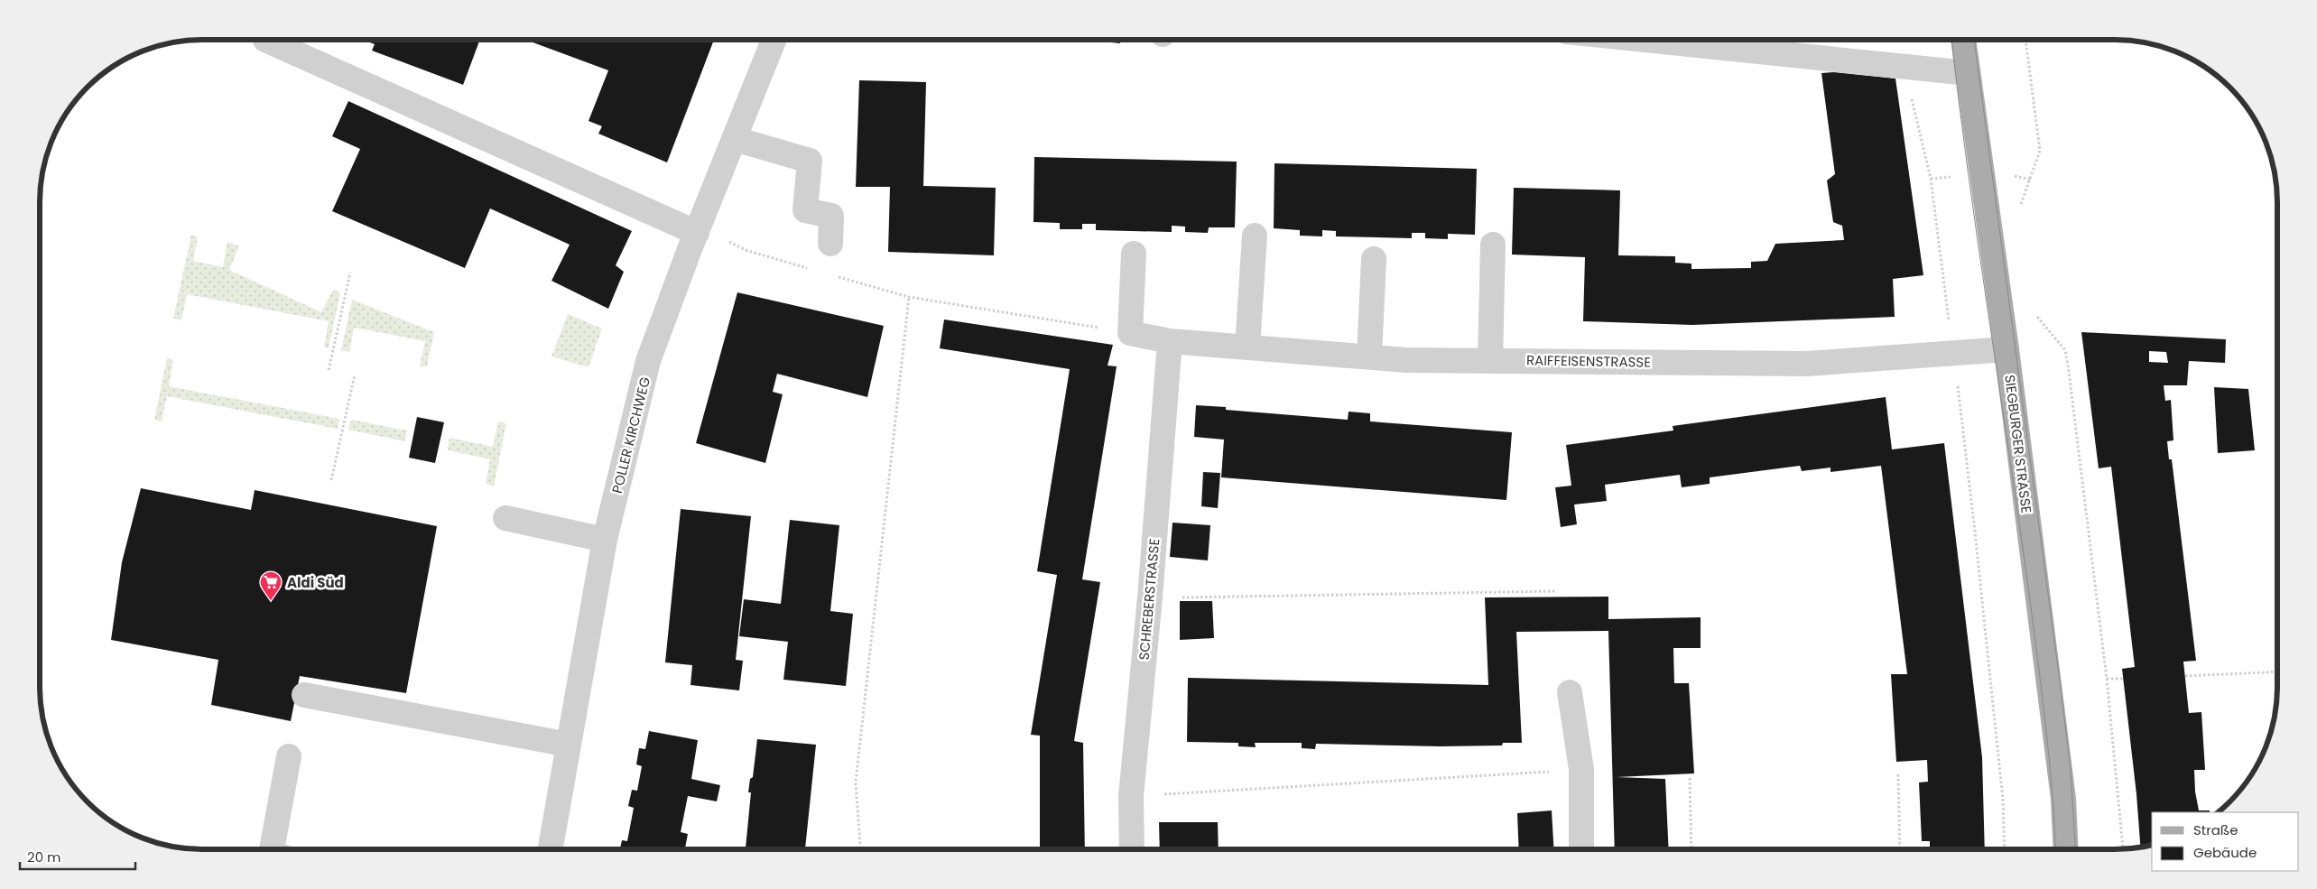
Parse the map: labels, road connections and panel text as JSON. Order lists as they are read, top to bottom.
{
  "streets": {
    "main road": ["SIEGBURGER STRASSE"],
    "street": ["RAIFFEISENSTRASSE", "POLLER KIRCHWEG", "SCHREBERSTRASSE"]
  },
  "crossings": [
    ["RAIFFEISENSTRASSE", "SIEGBURGER STRASSE"],
    ["RAIFFEISENSTRASSE", "SCHREBERSTRASSE"]
  ],
  "places": {
    "supermarket": ["Aldi Süd"]
  },
  "legend": ["Straße", "Gebäude"],
  "scale_bar": "20 m"
}
